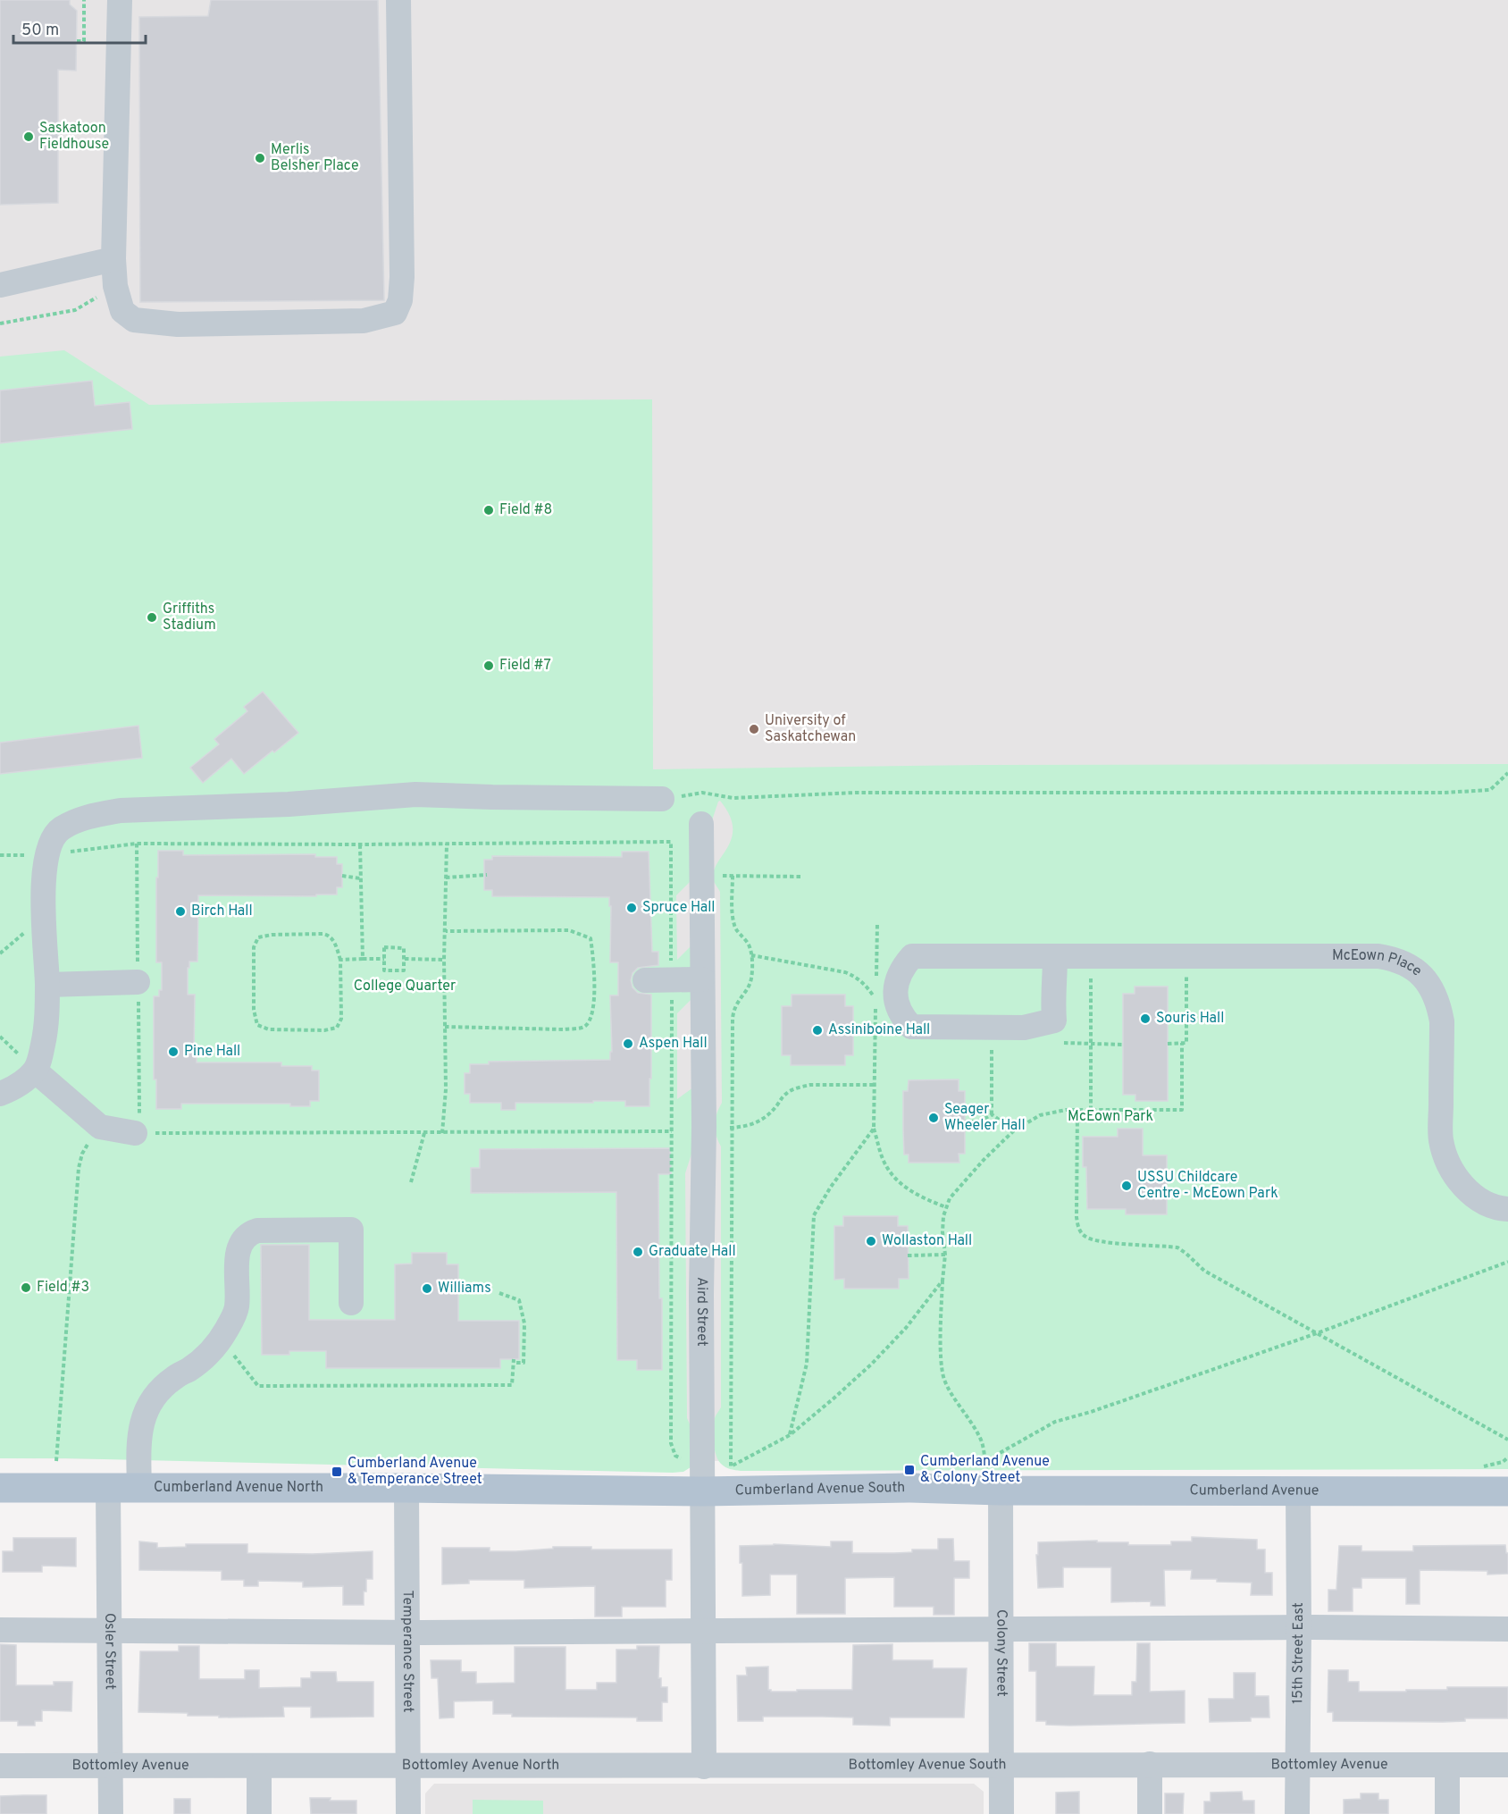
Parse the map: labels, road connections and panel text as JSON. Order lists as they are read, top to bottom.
{
  "streets": {
    "main road": ["Cumberland Avenue North", "Cumberland Avenue South", "Cumberland Avenue"],
    "street": [
      "McEown Place",
      "Aird Street",
      "Temperance Street",
      "Osler Street",
      "Colony Street",
      "15th Street East",
      "Bottomley Avenue",
      "Bottomley Avenue South",
      "Bottomley Avenue North"
    ]
  },
  "crossings": [
    ["Aird Street", "Cumberland Avenue North"],
    ["Aird Street", "Cumberland Avenue South"],
    ["Aird Street", "Bottomley Avenue South"],
    ["Aird Street", "Bottomley Avenue North"],
    ["Cumberland Avenue North", "Cumberland Avenue South"],
    ["Cumberland Avenue North", "Temperance Street"],
    ["Cumberland Avenue North", "Osler Street"],
    ["Cumberland Avenue South", "Cumberland Avenue"],
    ["Cumberland Avenue South", "Colony Street"],
    ["Cumberland Avenue", "Colony Street"],
    ["Cumberland Avenue", "15th Street East"],
    ["Temperance Street", "Bottomley Avenue North"],
    ["Osler Street", "Bottomley Avenue"],
    ["Colony Street", "Bottomley Avenue South"],
    ["15th Street East", "Bottomley Avenue"],
    ["Bottomley Avenue", "Bottomley Avenue South"],
    ["Bottomley Avenue", "Bottomley Avenue North"],
    ["Bottomley Avenue South", "Bottomley Avenue North"]
  ],
  "parks": ["College Quarter", "McEown Park"],
  "places": {
    "other": [
      "Saskatoon Fieldhouse",
      "Merlis Belsher Place",
      "Field #8",
      "Griffiths Stadium",
      "Field #7",
      "University of Saskatchewan",
      "Spruce Hall",
      "Birch Hall",
      "Souris Hall",
      "Assiniboine Hall",
      "Aspen Hall",
      "Pine Hall",
      "Seager Wheeler Hall",
      "USSU Childcare Centre - McEown Park",
      "Wollaston Hall",
      "Graduate Hall",
      "Field #3",
      "Williams"
    ],
    "transit": ["Cumberland Avenue & Colony Street", "Cumberland Avenue & Temperance Street"]
  },
  "scale_bar": "50 m"
}
